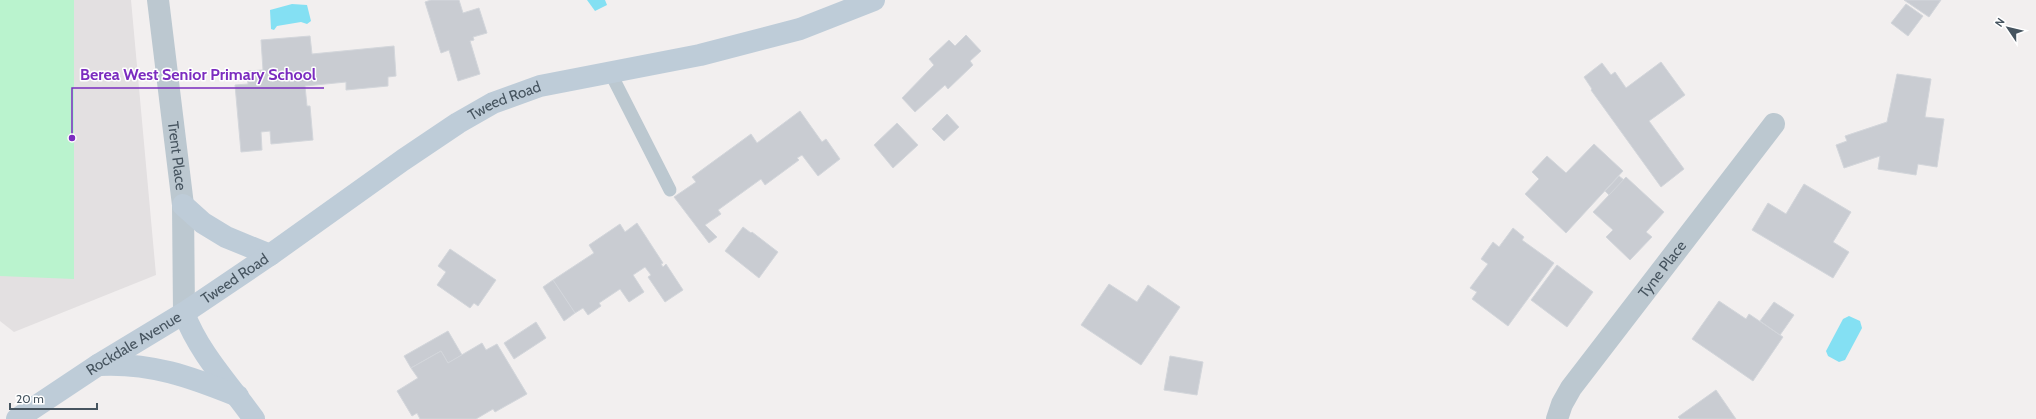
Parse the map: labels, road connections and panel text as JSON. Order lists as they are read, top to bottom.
{
  "streets": {
    "street": [
      "Tweed Road",
      "Trent Place",
      "Tyne Place",
      "Rockdale Avenue"
    ]
  },
  "crossings": [
    ["Tweed Road", "Trent Place"],
    ["Tweed Road", "Rockdale Avenue"],
    ["Trent Place", "Rockdale Avenue"]
  ],
  "places": ["Berea West Senior Primary School"],
  "scale_bar": "20 m",
  "north": "top left"
}
